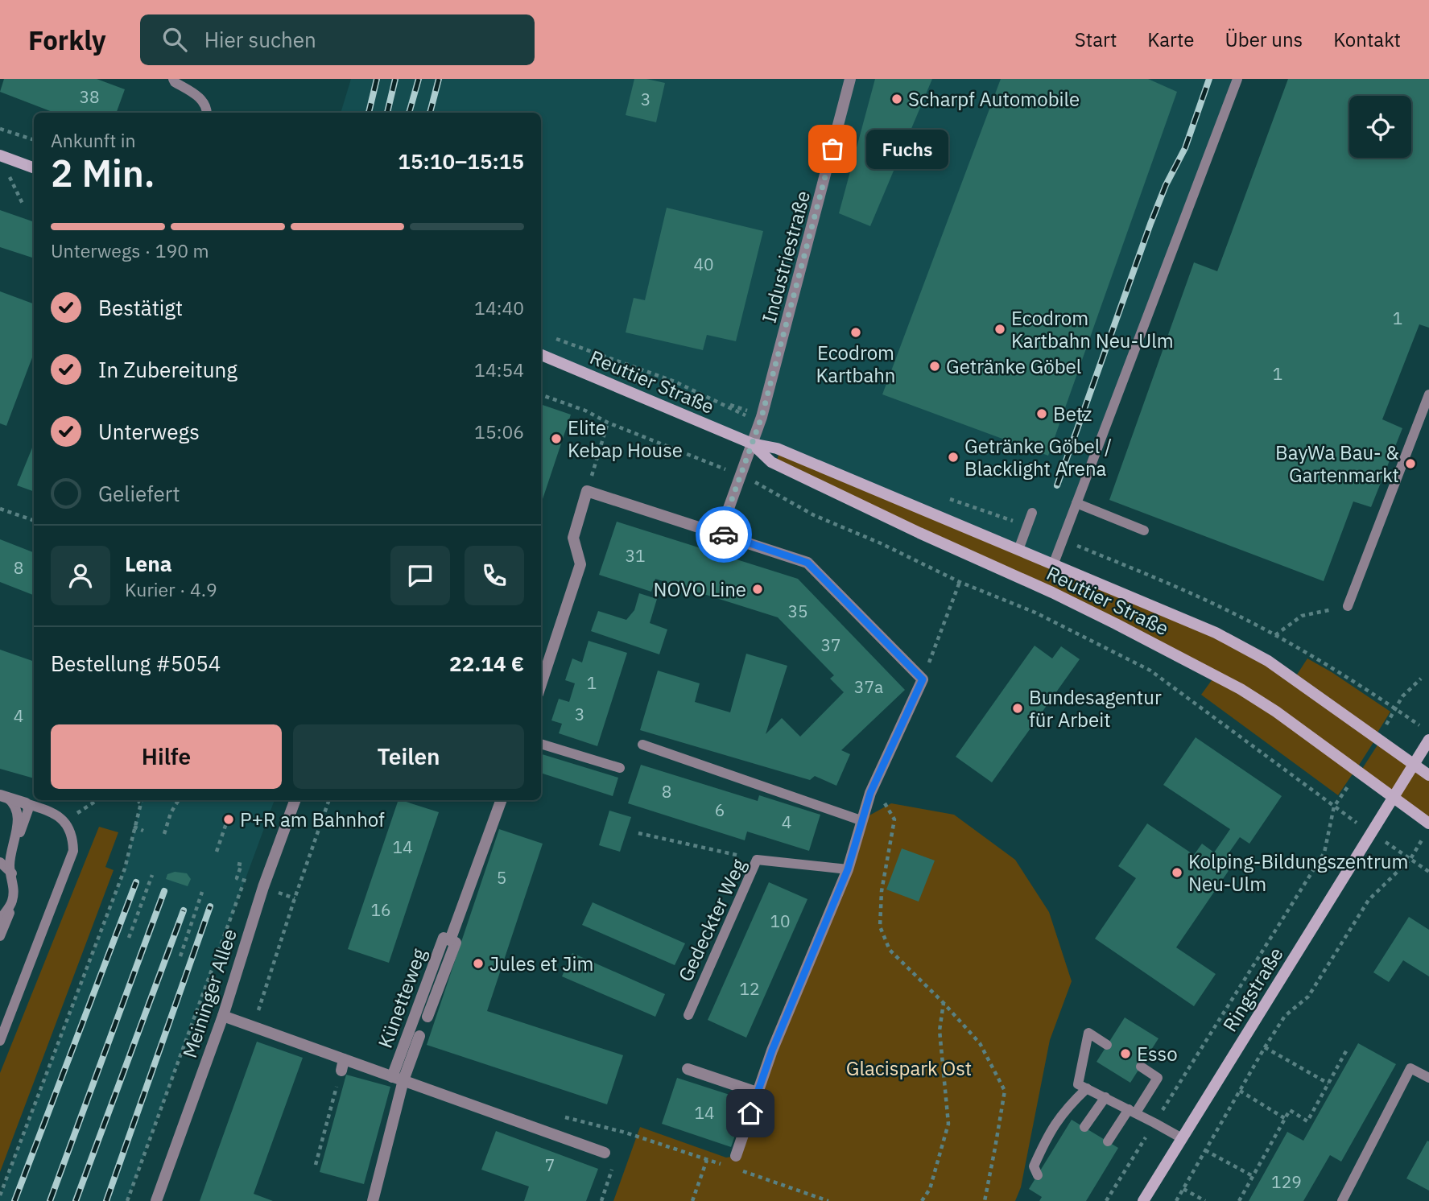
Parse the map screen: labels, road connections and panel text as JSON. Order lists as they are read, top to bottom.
{
  "streets": {
    "main road": ["Reuttier Straße", "Ringstraße"],
    "street": ["Industriestraße", "Meininger Allee", "Künetteweg"],
    "lane": ["Gedeckter Weg"]
  },
  "crossings": [
    ["Industriestraße", "Reuttier Straße"],
    ["Reuttier Straße", "Ringstraße"]
  ],
  "parks": ["Glacispark Ost"],
  "places": [
    "Scharpf Automobile",
    "Fuchs",
    "Ecodrom Kartbahn Neu-Ulm",
    "Ecodrom Kartbahn",
    "Getränke Göbel",
    "Betz",
    "Elite Kebap House",
    "Getränke Göbel / Blacklight Arena",
    "BayWa Bau- & Gartenmarkt",
    "NOVO Line",
    "Bundesagentur für Arbeit",
    "P+R am Bahnhof",
    "Kolping-Bildungszentrum Neu-Ulm",
    "Jules et Jim",
    "Esso"
  ],
  "house_numbers": [
    "38",
    "3",
    "40",
    "1",
    "1",
    "31",
    "8",
    "35",
    "37",
    "1",
    "37a",
    "3",
    "4",
    "8",
    "6",
    "4",
    "14",
    "5",
    "16",
    "10",
    "12",
    "14",
    "7",
    "129"
  ],
  "page": {
    "header": "Forkly",
    "search": "Hier suchen",
    "nav": [
      "Start",
      "Karte",
      "Über uns",
      "Kontakt"
    ],
    "heading": ["2 Min.", "Ankunft in", "15:10–15:15"],
    "panel": [
      "Lena",
      "Kurier · 4.9",
      "Bestellung #5054",
      "22.14 €"
    ],
    "bubble": "Fuchs",
    "bar": "Unterwegs · 190 m",
    "list": [
      ["Bestätigt", "14:40"],
      ["In Zubereitung", "14:54"],
      ["Unterwegs", "15:06"],
      "Geliefert"
    ],
    "buttons": ["Hilfe", "Teilen"]
  }
}
